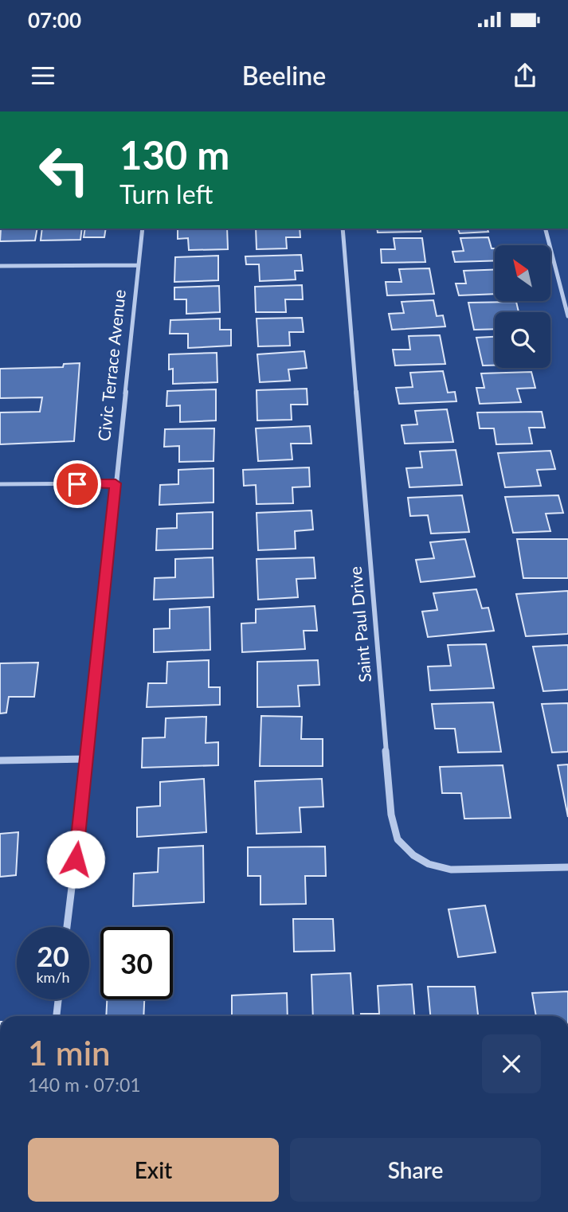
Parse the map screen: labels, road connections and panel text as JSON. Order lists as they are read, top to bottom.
{
  "streets": {
    "street": ["Civic Terrace Avenue", "Saint Paul Drive"]
  },
  "north": "top left",
  "page": {
    "status": "07:00",
    "header": "Beeline",
    "turn": ["130 m", "Turn left"],
    "speed": "20 km/h",
    "limit": "30",
    "heading": ["1 min", "140 m · 07:01"],
    "buttons": ["Exit", "Share"]
  }
}
